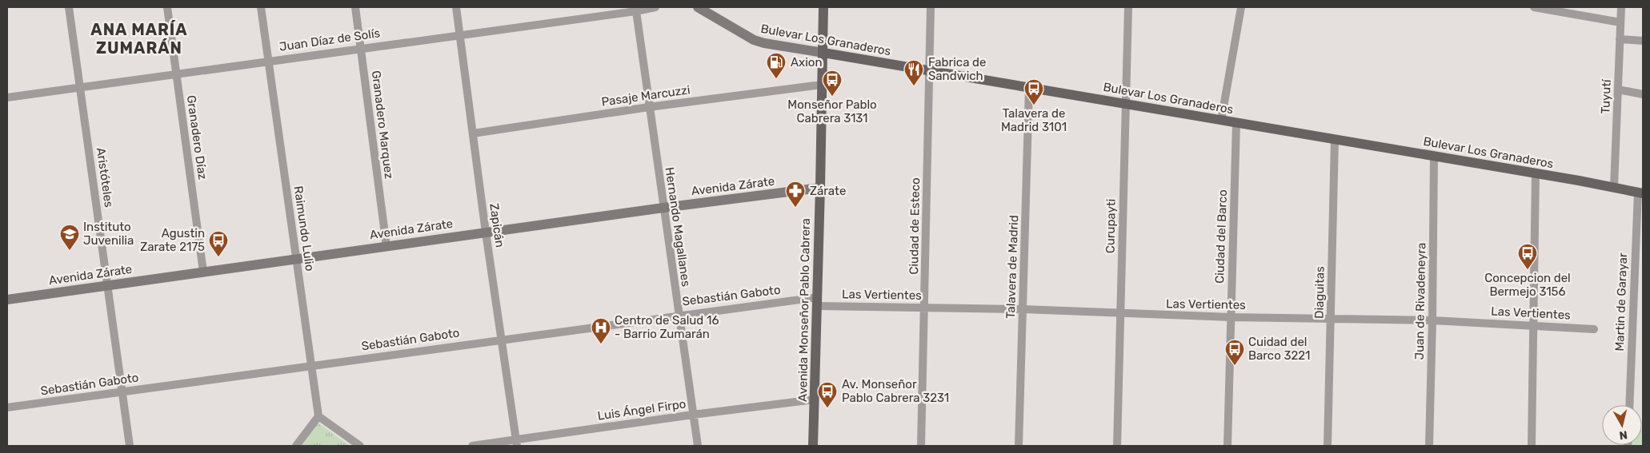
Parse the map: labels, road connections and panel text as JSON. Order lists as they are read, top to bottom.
{
  "streets": {
    "main road": ["Bulevar Los Granaderos", "Avenida Monseñor Pablo Cabrera"],
    "street": [
      "Juan Díaz de Solís",
      "Pasaje Marcuzzi",
      "Tuyutí",
      "Granadero Marquez",
      "Granadero Díaz",
      "Aristóteles",
      "Avenida Zárate",
      "Zapicán",
      "Ciudad de Esteco",
      "Curupayti",
      "Hernando Magallanes",
      "Raimundo Lulio",
      "Ciudad del Barco",
      "Talavera de Madrid",
      "Diaguitas",
      "Las Vertientes",
      "Sebastián Gaboto",
      "Juan de Rivadeneyra",
      "Martin de Garayar",
      "Luis Ángel Firpo"
    ]
  },
  "crossings": [
    ["Juan Díaz de Solís", "Granadero Marquez"],
    ["Juan Díaz de Solís", "Granadero Díaz"],
    ["Juan Díaz de Solís", "Aristóteles"],
    ["Juan Díaz de Solís", "Zapicán"],
    ["Juan Díaz de Solís", "Hernando Magallanes"],
    ["Juan Díaz de Solís", "Raimundo Lulio"],
    ["Bulevar Los Granaderos", "Tuyutí"],
    ["Bulevar Los Granaderos", "Ciudad de Esteco"],
    ["Bulevar Los Granaderos", "Curupayti"],
    ["Bulevar Los Granaderos", "Ciudad del Barco"],
    ["Bulevar Los Granaderos", "Talavera de Madrid"],
    ["Bulevar Los Granaderos", "Diaguitas"],
    ["Bulevar Los Granaderos", "Juan de Rivadeneyra"],
    ["Bulevar Los Granaderos", "Martin de Garayar"],
    ["Bulevar Los Granaderos", "Avenida Monseñor Pablo Cabrera"],
    ["Pasaje Marcuzzi", "Zapicán"],
    ["Pasaje Marcuzzi", "Hernando Magallanes"],
    ["Pasaje Marcuzzi", "Avenida Monseñor Pablo Cabrera"],
    ["Granadero Marquez", "Avenida Zárate"],
    ["Granadero Díaz", "Avenida Zárate"],
    ["Aristóteles", "Avenida Zárate"],
    ["Aristóteles", "Sebastián Gaboto"],
    ["Avenida Zárate", "Zapicán"],
    ["Avenida Zárate", "Hernando Magallanes"],
    ["Avenida Zárate", "Raimundo Lulio"],
    ["Avenida Zárate", "Avenida Monseñor Pablo Cabrera"],
    ["Zapicán", "Sebastián Gaboto"],
    ["Zapicán", "Luis Ángel Firpo"],
    ["Ciudad de Esteco", "Las Vertientes"],
    ["Curupayti", "Las Vertientes"],
    ["Hernando Magallanes", "Sebastián Gaboto"],
    ["Hernando Magallanes", "Luis Ángel Firpo"],
    ["Raimundo Lulio", "Sebastián Gaboto"],
    ["Ciudad del Barco", "Las Vertientes"],
    ["Talavera de Madrid", "Las Vertientes"],
    ["Diaguitas", "Las Vertientes"],
    ["Las Vertientes", "Sebastián Gaboto"],
    ["Las Vertientes", "Juan de Rivadeneyra"],
    ["Las Vertientes", "Avenida Monseñor Pablo Cabrera"],
    ["Sebastián Gaboto", "Avenida Monseñor Pablo Cabrera"],
    ["Avenida Monseñor Pablo Cabrera", "Luis Ángel Firpo"]
  ],
  "districts": ["ANA MARÍA ZUMARÁN"],
  "places": {
    "fuel station": ["Axion"],
    "restaurant": ["Fabrica de Sandwich"],
    "bus stop": [
      "Monseñor Pablo Cabrera 3131",
      "Talavera de Madrid 3101",
      "Agustin Zarate 2175",
      "Concepcion del Bermejo 3156",
      "Cuidad del Barco 3221",
      "Av. Monseñor Pablo Cabrera 3231"
    ],
    "pharmacy": ["Zárate"],
    "school or university": ["Instituto Juvenilia"],
    "hospital": ["Centro de Salud 16 - Barrio Zumarán"]
  },
  "north": "bottom"
}
